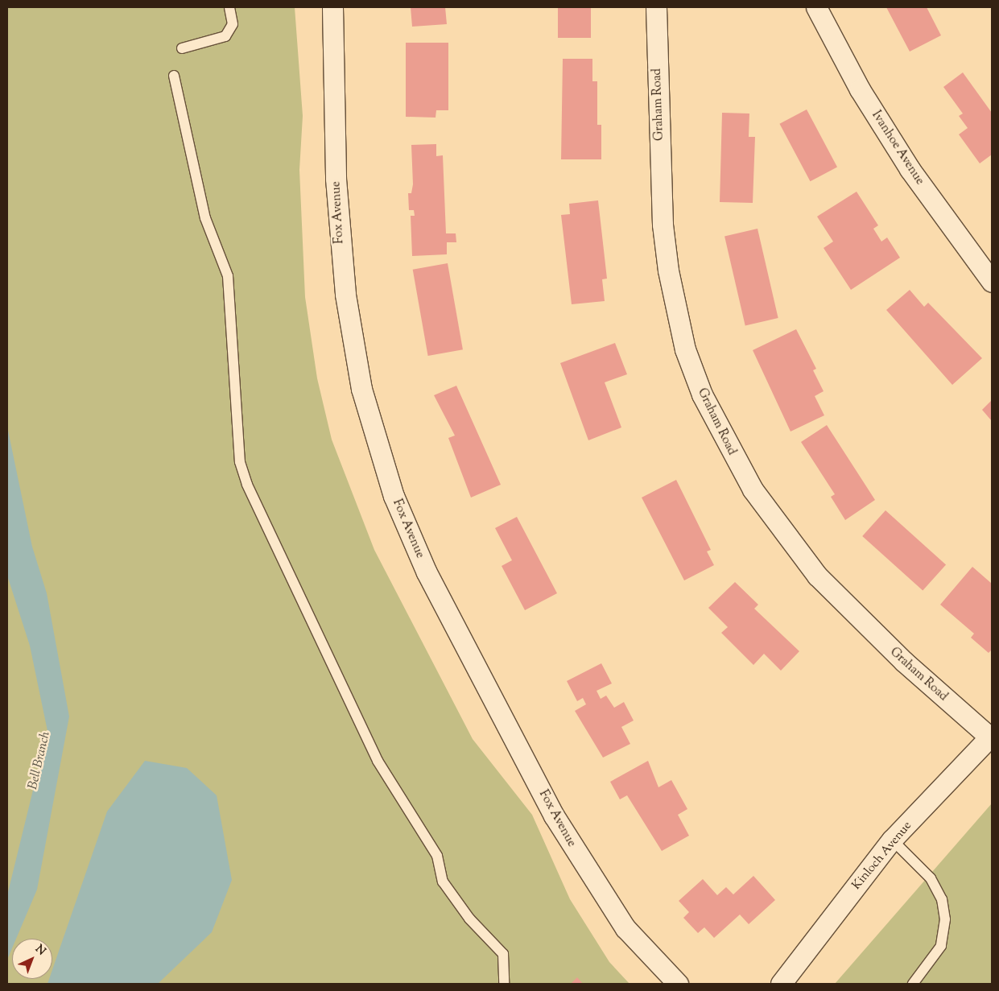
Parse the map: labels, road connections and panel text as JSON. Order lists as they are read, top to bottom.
{
  "streets": {
    "street": [
      "Graham Road",
      "Ivanhoe Avenue",
      "Fox Avenue",
      "Kinloch Avenue"
    ]
  },
  "crossings": [
    ["Graham Road", "Kinloch Avenue"]
  ],
  "water": ["Bell Branch"],
  "north": "top right"
}
